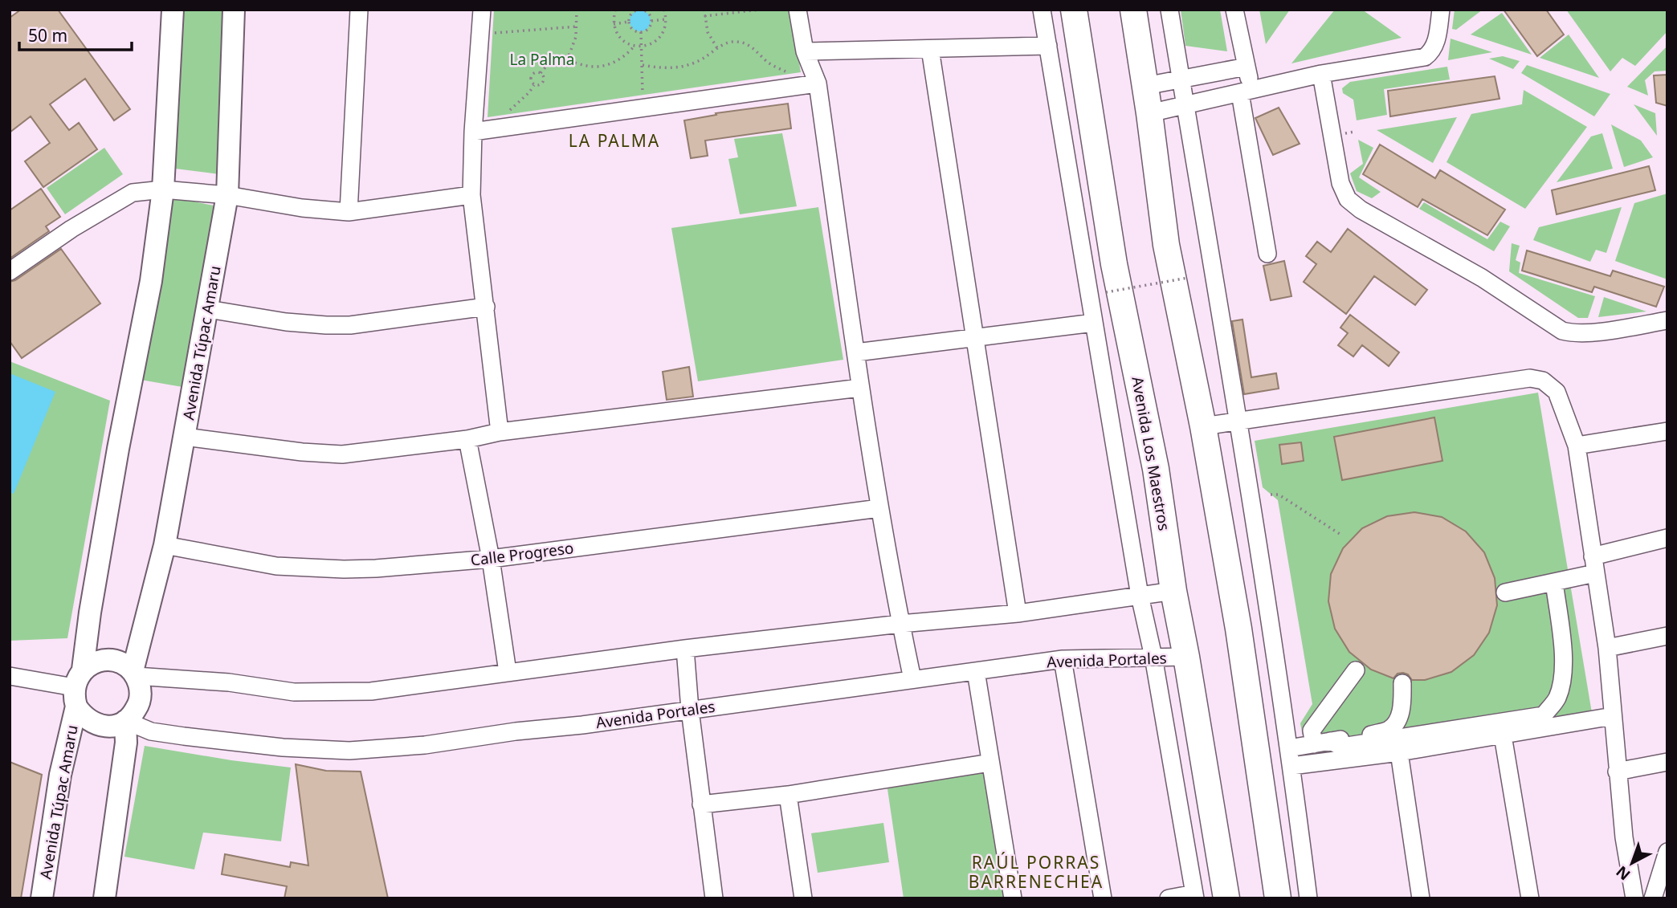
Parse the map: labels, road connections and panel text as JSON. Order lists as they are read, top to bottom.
{
  "streets": {
    "highway": ["Avenida Los Maestros"],
    "main road": ["Avenida Túpac Amaru"],
    "street": ["Calle Progreso", "Avenida Portales"]
  },
  "crossings": [
    ["Avenida Túpac Amaru", "Calle Progreso"],
    ["Avenida Túpac Amaru", "Avenida Portales"],
    ["Avenida Los Maestros", "Avenida Portales"]
  ],
  "districts": ["LA PALMA", "RAÚL PORRAS BARRENECHEA"],
  "parks": ["La Palma"],
  "scale_bar": "50 m",
  "north": "bottom left"
}
